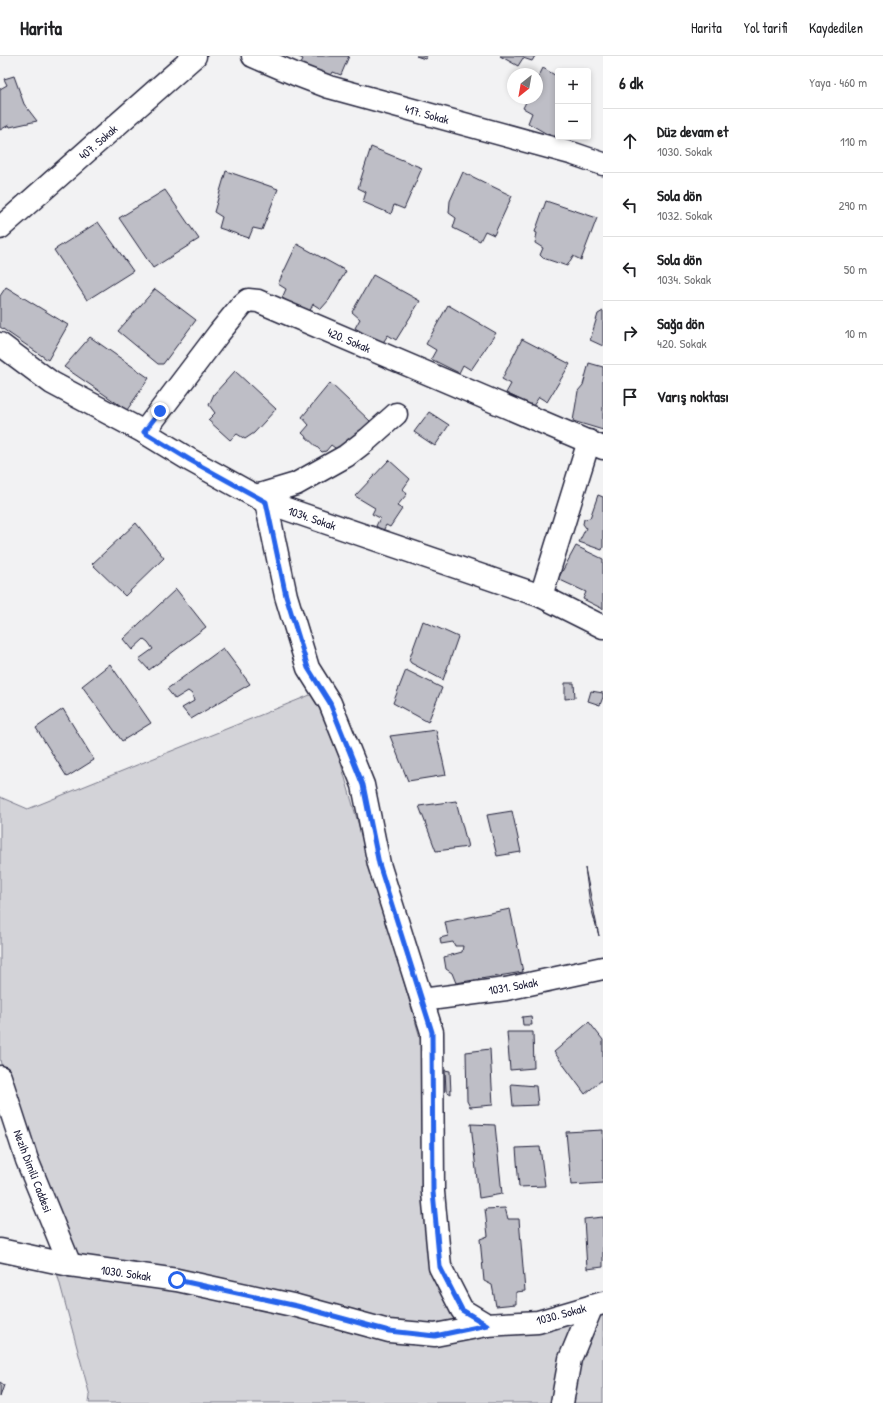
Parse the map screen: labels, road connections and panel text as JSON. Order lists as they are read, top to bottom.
{
  "streets": {
    "street": [
      "417. Sokak",
      "407. Sokak",
      "420. Sokak",
      "1034. Sokak",
      "1031. Sokak",
      "Nezih Dimili Caddesi",
      "1030. Sokak"
    ]
  },
  "crossings": [
    ["420. Sokak", "1034. Sokak"],
    ["Nezih Dimili Caddesi", "1030. Sokak"]
  ],
  "north": "bottom left",
  "page": {
    "header": "Harita",
    "nav": ["Harita", "Yol tarifi", "Kaydedilen"],
    "heading": ["6 dk", "Yaya · 460 m"],
    "map_buttons": ["+", "−"],
    "list": [
      ["Düz devam et", "1030. Sokak", "110 m"],
      ["Sola dön", "1032. Sokak", "290 m"],
      ["Sola dön", "1034. Sokak", "50 m"],
      ["Sağa dön", "420. Sokak", "10 m"],
      "Varış noktası"
    ]
  }
}
